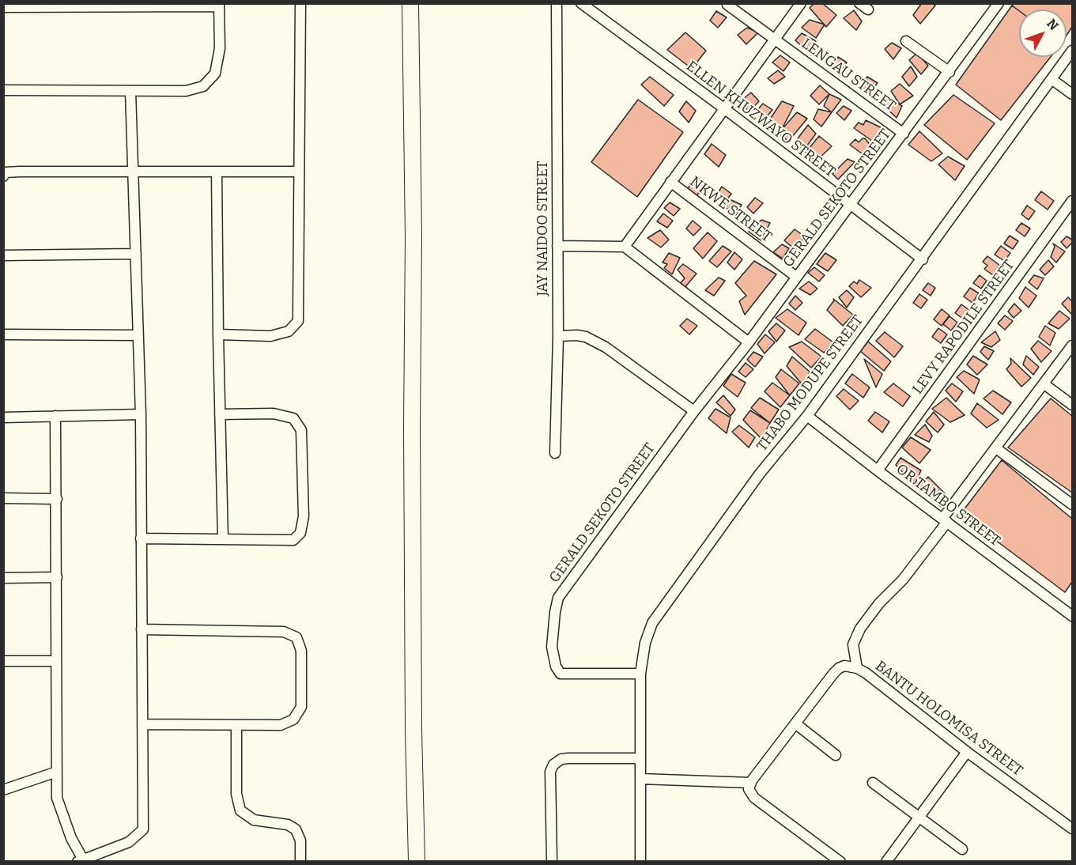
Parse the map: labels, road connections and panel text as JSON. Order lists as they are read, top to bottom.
{
  "streets": {
    "street": [
      "LENGAU STREET",
      "ELLEN KHUZWAYO STREET",
      "GERALD SEKOTO STREET",
      "NKWE STREET",
      "JAY NAIDOO STREET",
      "LEVY RAPODILE STREET",
      "THABO MODUPE STREET",
      "OR TAMBO STREET",
      "BANTU HOLOMISA STREET"
    ]
  },
  "crossings": [
    ["LENGAU STREET", "GERALD SEKOTO STREET"],
    ["ELLEN KHUZWAYO STREET", "GERALD SEKOTO STREET"],
    ["ELLEN KHUZWAYO STREET", "THABO MODUPE STREET"],
    ["GERALD SEKOTO STREET", "NKWE STREET"],
    ["GERALD SEKOTO STREET", "THABO MODUPE STREET"],
    ["LEVY RAPODILE STREET", "OR TAMBO STREET"],
    ["THABO MODUPE STREET", "OR TAMBO STREET"]
  ],
  "north": "top right"
}
